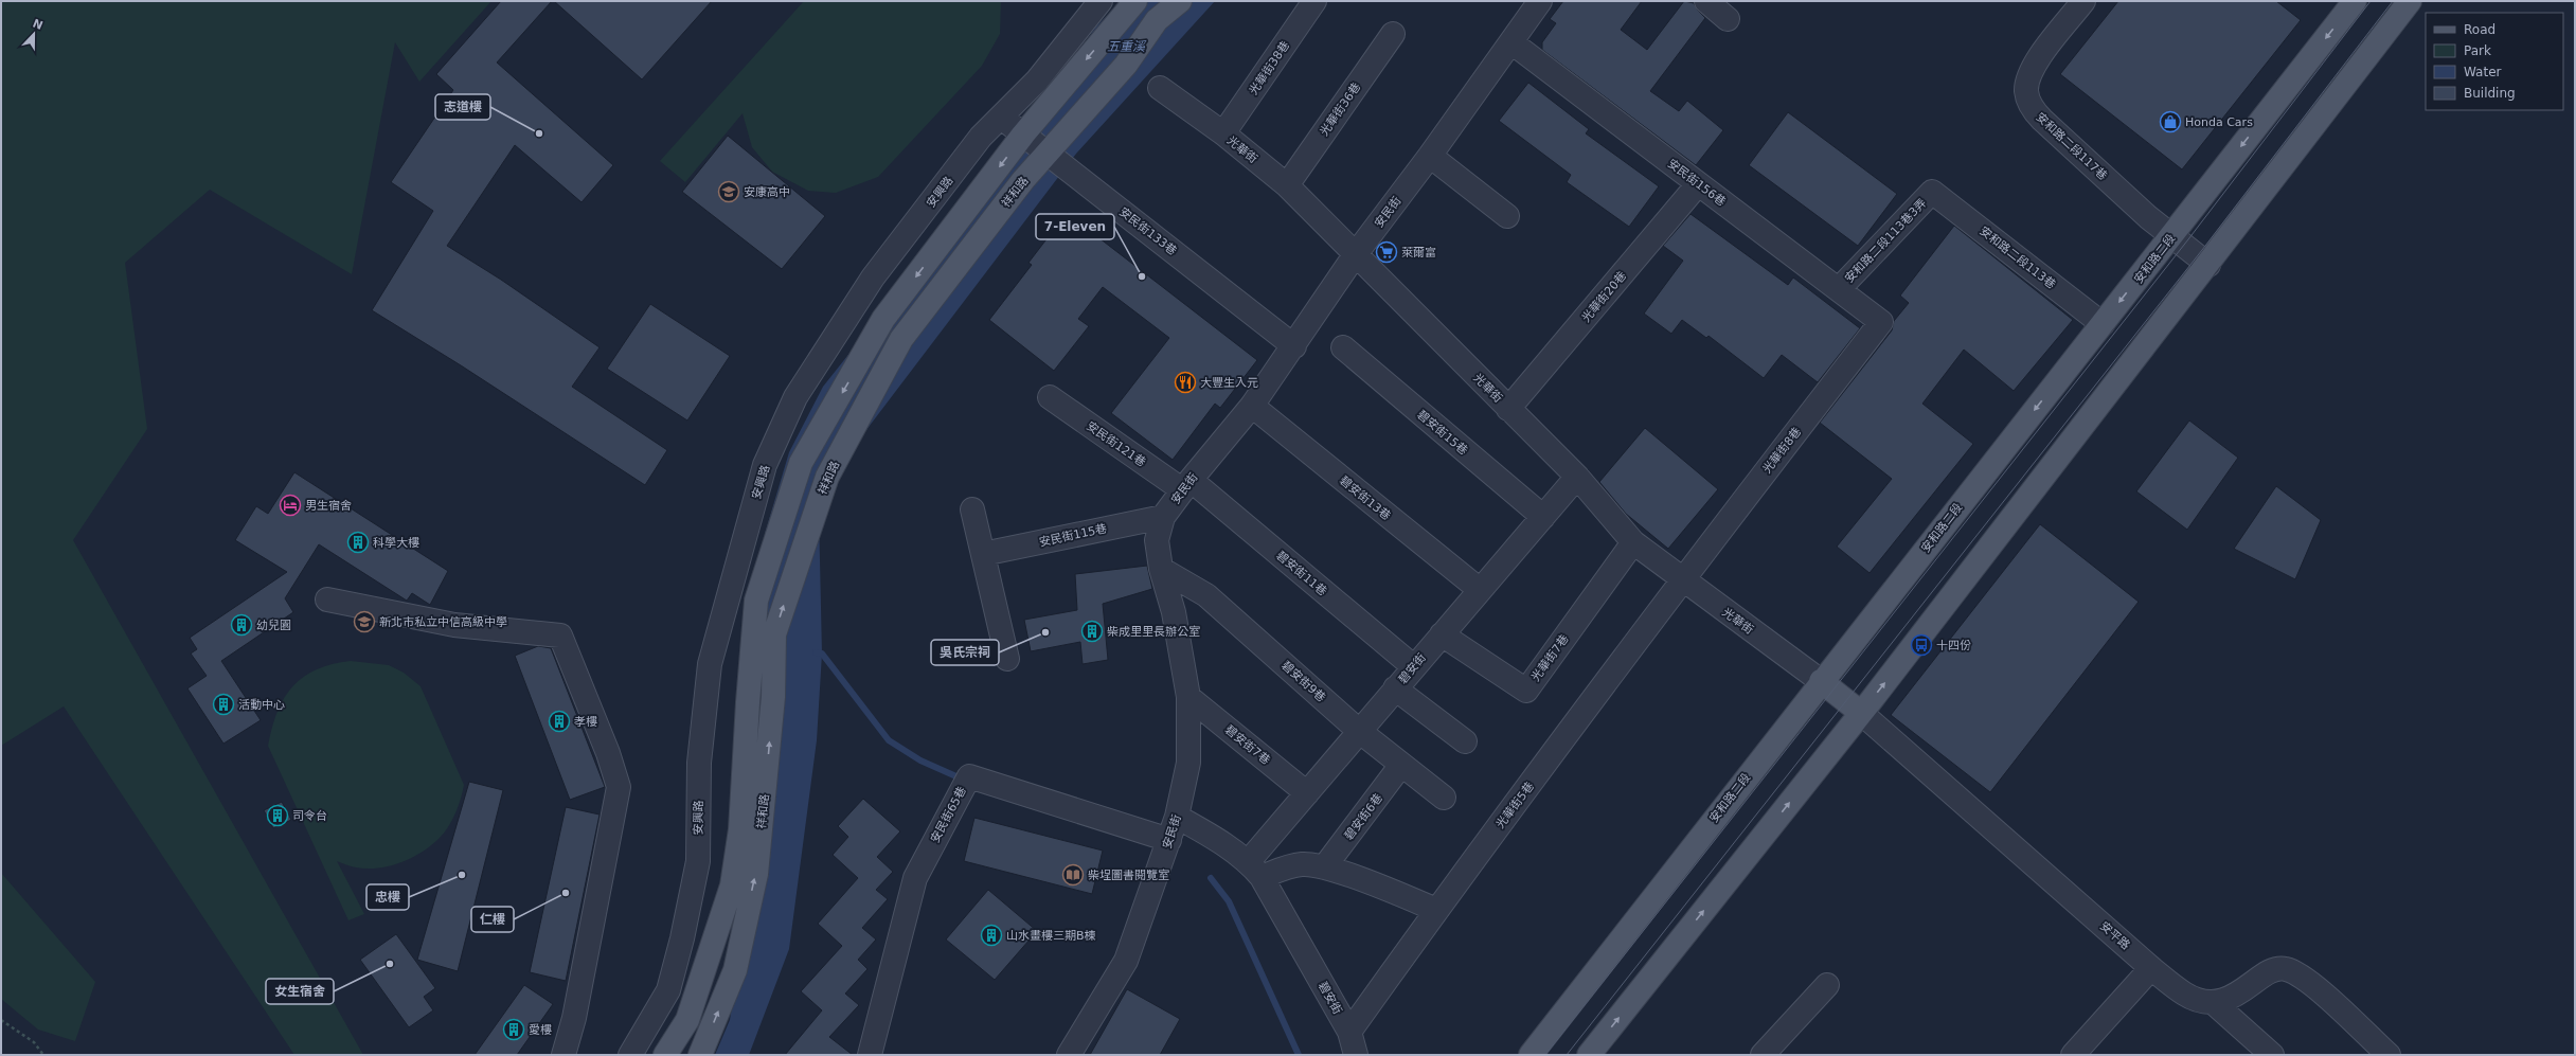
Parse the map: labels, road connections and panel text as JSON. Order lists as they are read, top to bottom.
{
  "streets": {
    "main road": ["祥和路", "安和路二段"],
    "street": [
      "光華街38巷",
      "光華街36巷",
      "安和路二段117巷",
      "光華街",
      "安民街156巷",
      "安興路",
      "安民街",
      "安民街133巷",
      "安和路二段113巷3弄",
      "安和路二段113巷",
      "光華街20巷",
      "碧安街15巷",
      "安民街121巷",
      "光華街8巷",
      "碧安街13巷",
      "安民街115巷",
      "碧安街11巷",
      "光華街7巷",
      "碧安街",
      "碧安街9巷",
      "碧安街7巷",
      "光華街5巷",
      "安民街65巷",
      "碧安街6巷",
      "安平路"
    ]
  },
  "crossings": [
    ["光華街38巷", "光華街"],
    ["光華街36巷", "光華街"],
    ["安和路二段117巷", "安和路二段"],
    ["光華街", "安民街"],
    ["光華街", "安和路二段"],
    ["光華街", "光華街20巷"],
    ["光華街", "光華街8巷"],
    ["光華街", "光華街7巷"],
    ["光華街", "碧安街"],
    ["光華街", "光華街5巷"],
    ["安民街156巷", "安民街"],
    ["安民街156巷", "安和路二段113巷3弄"],
    ["安民街156巷", "光華街20巷"],
    ["安民街156巷", "光華街8巷"],
    ["安興路", "安民街133巷"],
    ["祥和路", "安民街133巷"],
    ["安民街", "安民街133巷"],
    ["安民街", "安民街121巷"],
    ["安民街", "碧安街13巷"],
    ["安民街", "安民街115巷"],
    ["安民街", "碧安街11巷"],
    ["安民街", "碧安街"],
    ["安民街", "碧安街9巷"],
    ["安民街", "碧安街7巷"],
    ["安民街", "安民街65巷"],
    ["安和路二段113巷3弄", "安和路二段113巷"],
    ["安和路二段113巷", "安和路二段"],
    ["碧安街15巷", "碧安街"],
    ["安民街121巷", "碧安街11巷"],
    ["光華街8巷", "光華街5巷"],
    ["碧安街13巷", "碧安街"],
    ["碧安街11巷", "碧安街"],
    ["光華街7巷", "碧安街"],
    ["碧安街", "碧安街9巷"],
    ["碧安街", "碧安街7巷"],
    ["碧安街", "光華街5巷"],
    ["碧安街9巷", "碧安街6巷"]
  ],
  "water": ["五重溪"],
  "places": {
    "shop": ["Honda Cars"],
    "other": [
      "志道樓",
      "7-Eleven",
      "吳氏宗祠",
      "忠樓",
      "仁樓",
      "女生宿舍"
    ],
    "school or university": ["安康高中", "新北市私立中信高級中學"],
    "supermarket": ["萊爾富"],
    "restaurant": ["大豐生入元"],
    "hotel": ["男生宿舍"],
    "building": [
      "科學大樓",
      "幼兒園",
      "柴成里里長辦公室",
      "活動中心",
      "孝樓",
      "司令台",
      "山水畫樓三期B棟",
      "愛樓"
    ],
    "bus stop": ["十四份"],
    "library": ["柴埕圖書閱覽室"]
  },
  "legend": [
    "Road",
    "Park",
    "Water",
    "Building"
  ],
  "north": "top"
}
